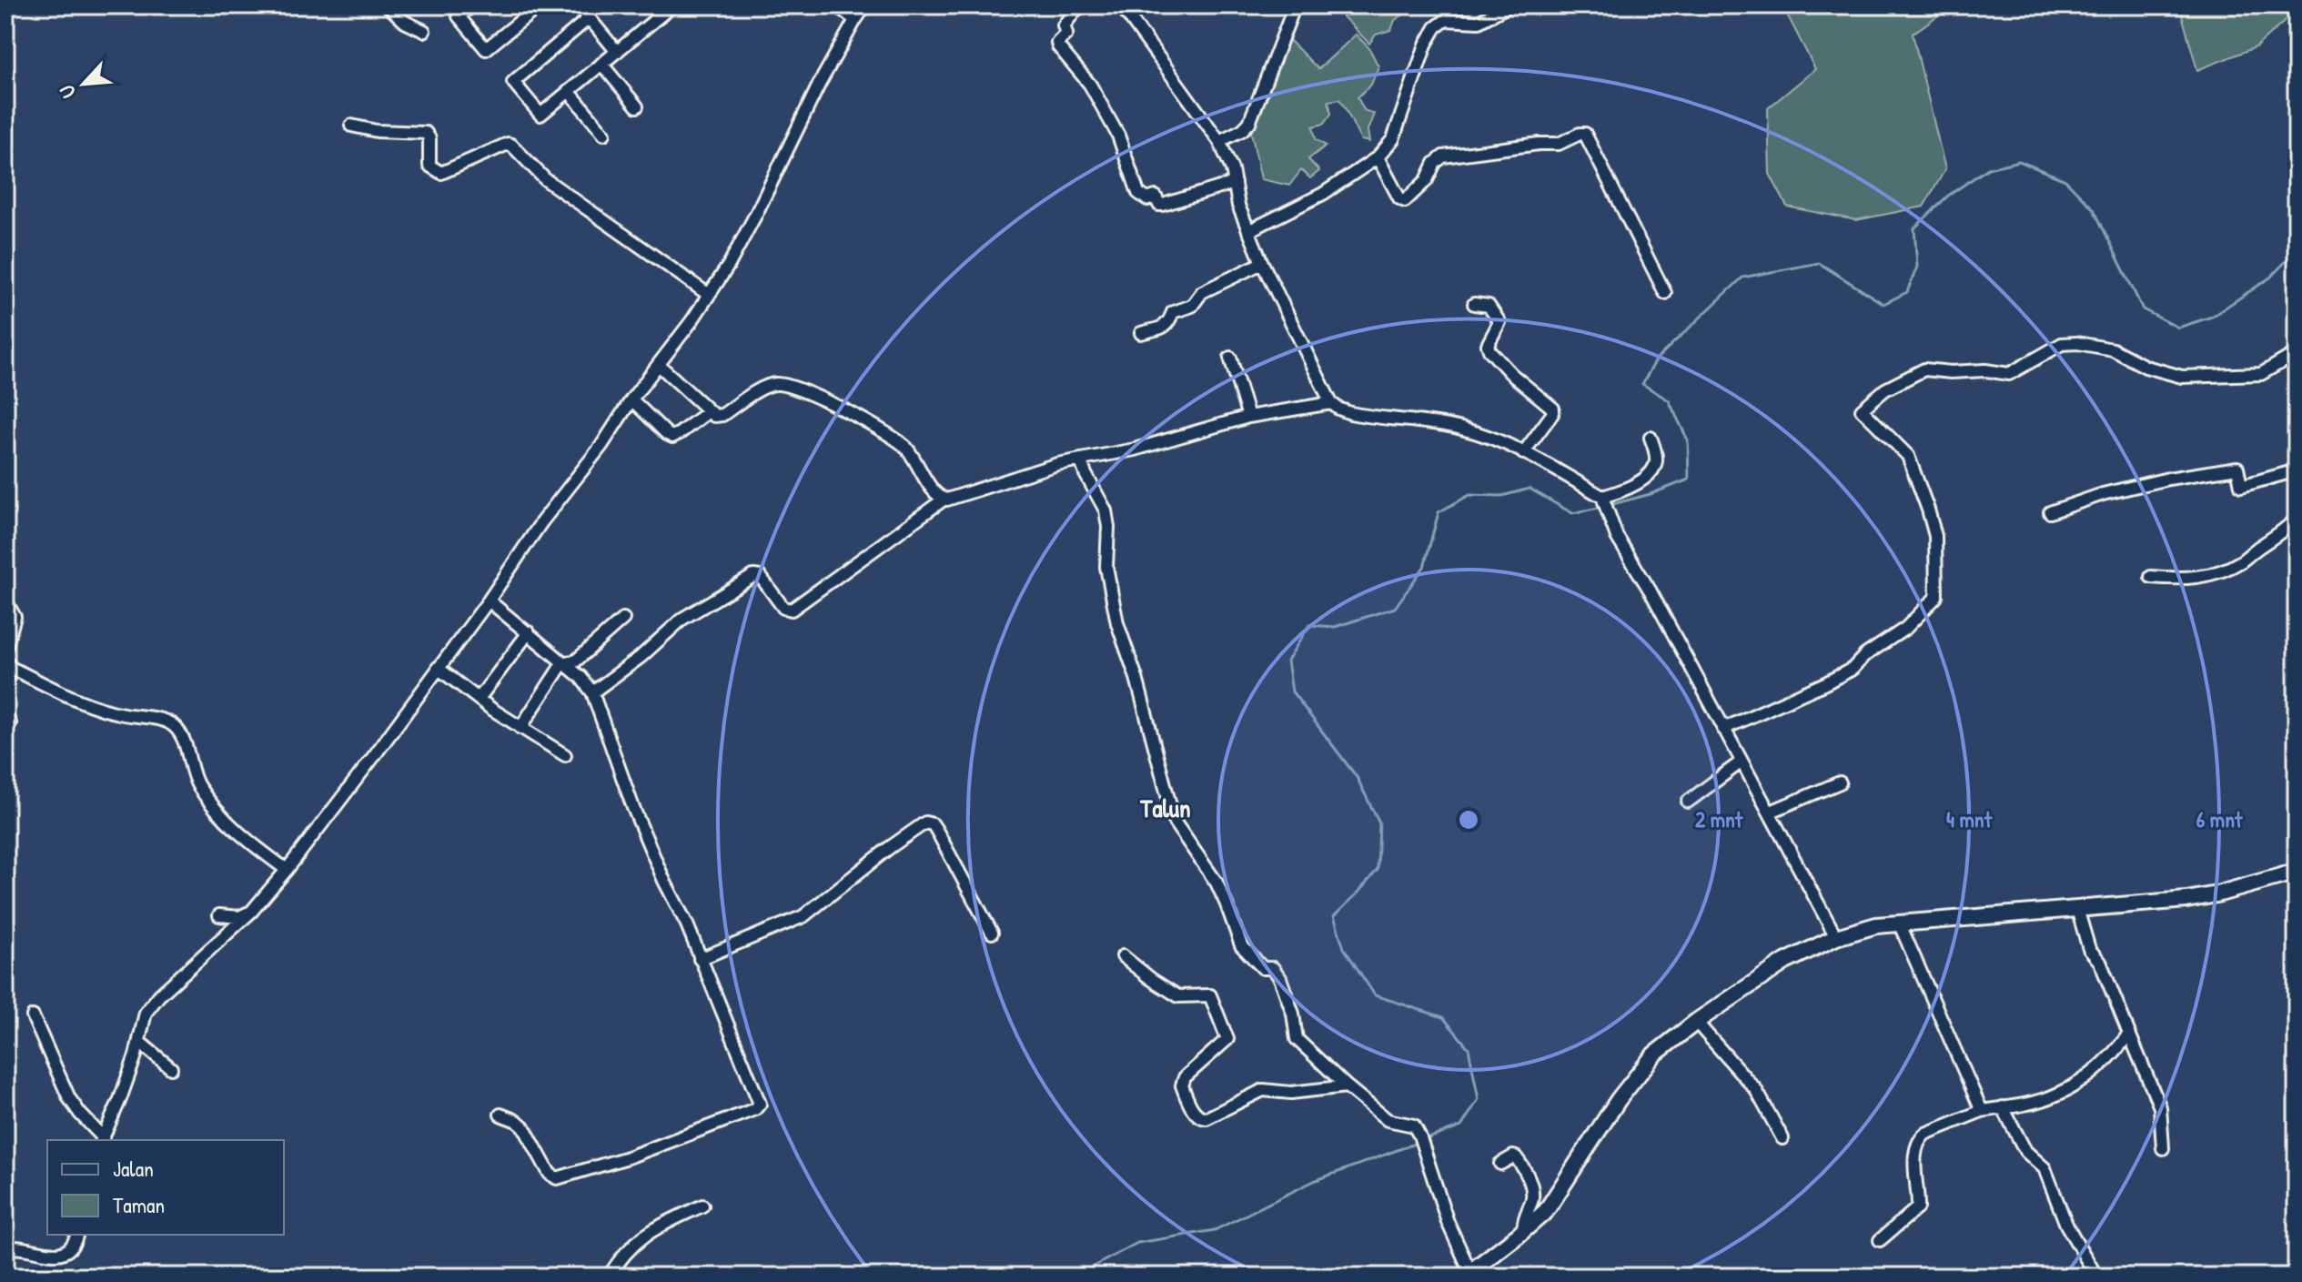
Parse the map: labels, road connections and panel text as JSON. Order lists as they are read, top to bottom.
{
  "districts": ["Talun"],
  "legend": ["Jalan", "Taman"],
  "north": "bottom left",
  "rings": ["2 mnt", "4 mnt", "6 mnt"]
}
